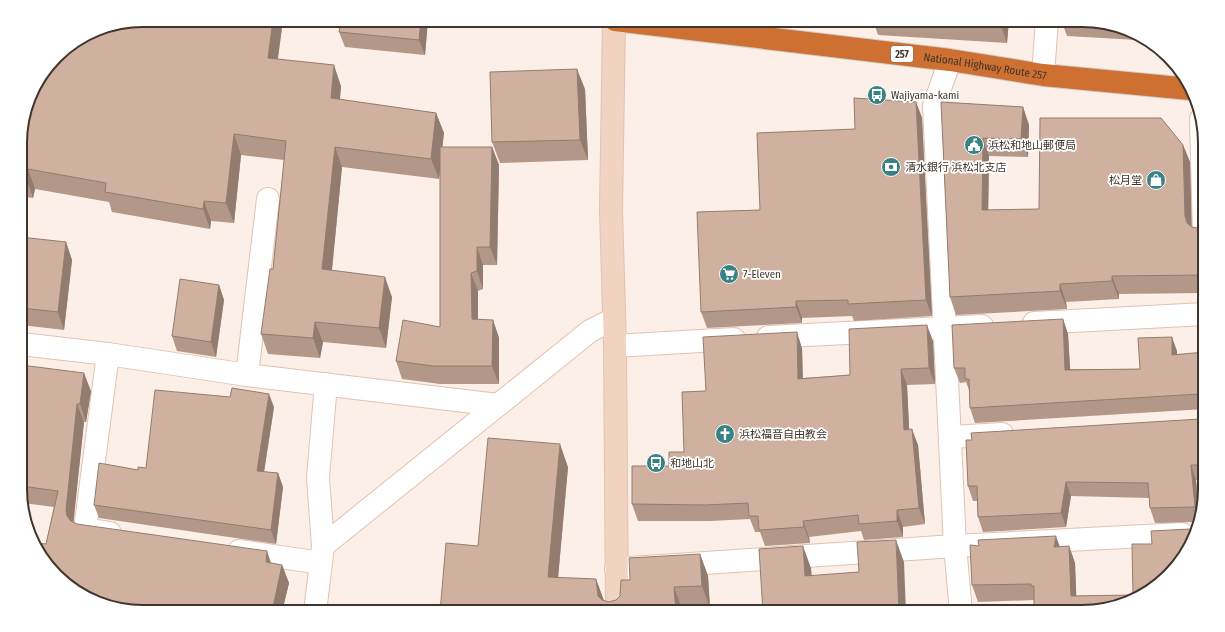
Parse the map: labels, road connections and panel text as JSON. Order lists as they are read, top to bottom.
{
  "streets": {
    "highway": ["257", "National Highway Route 257"]
  },
  "places": {
    "bus stop": ["Wajiyama-kami", "和地山北"],
    "public building": ["浜松和地山郵便局"],
    "bank": ["清水銀行 浜松北支店"],
    "shop": ["松月堂"],
    "supermarket": ["7-Eleven"],
    "church": ["浜松福音自由教会"]
  }
}
